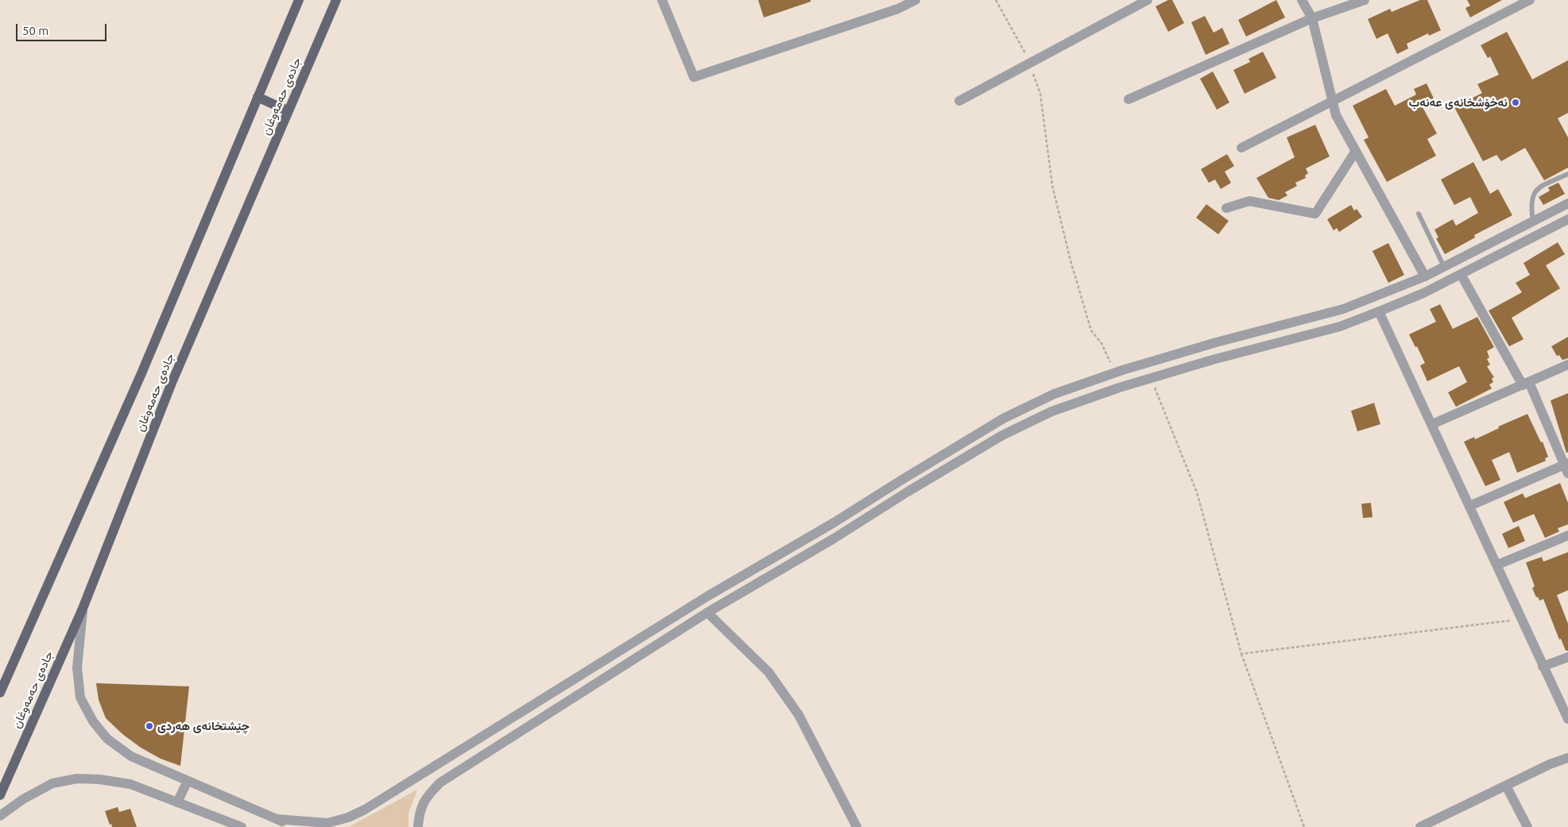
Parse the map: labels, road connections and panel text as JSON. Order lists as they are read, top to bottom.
{
  "streets": {
    "main road": ["جادەی حەمەوغان"]
  },
  "places": ["نەخۆشخانەی عەنەب", "چێشتخانەی هەردی"],
  "scale_bar": "50 m"
}
